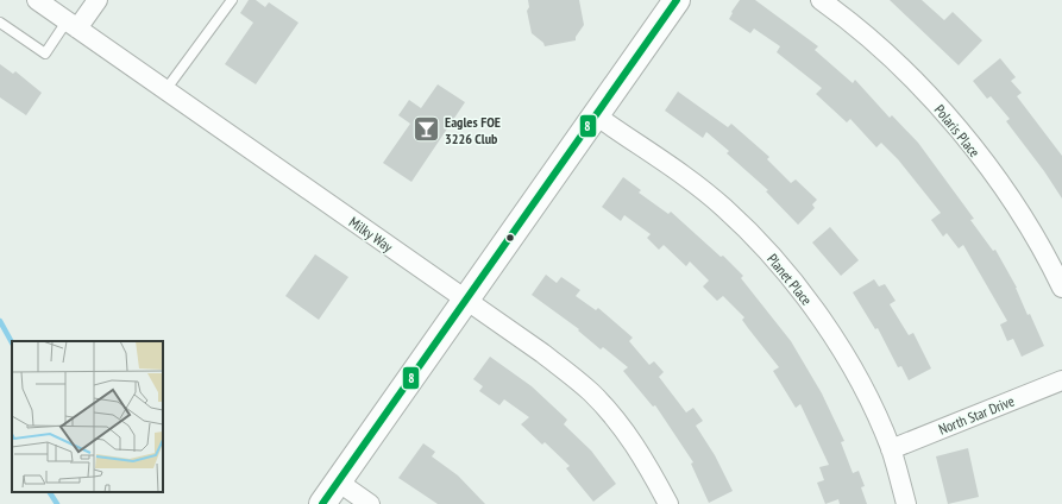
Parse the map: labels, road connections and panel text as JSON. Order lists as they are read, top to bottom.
{
  "streets": {
    "street": [
      "Polaris Place",
      "Milky Way",
      "Planet Place",
      "North Star Drive"
    ]
  },
  "crossings": [
    ["Planet Place", "North Star Drive"]
  ],
  "places": {
    "bar": ["Eagles FOE 3226 Club"]
  },
  "lines": ["transit line 8"]
}
